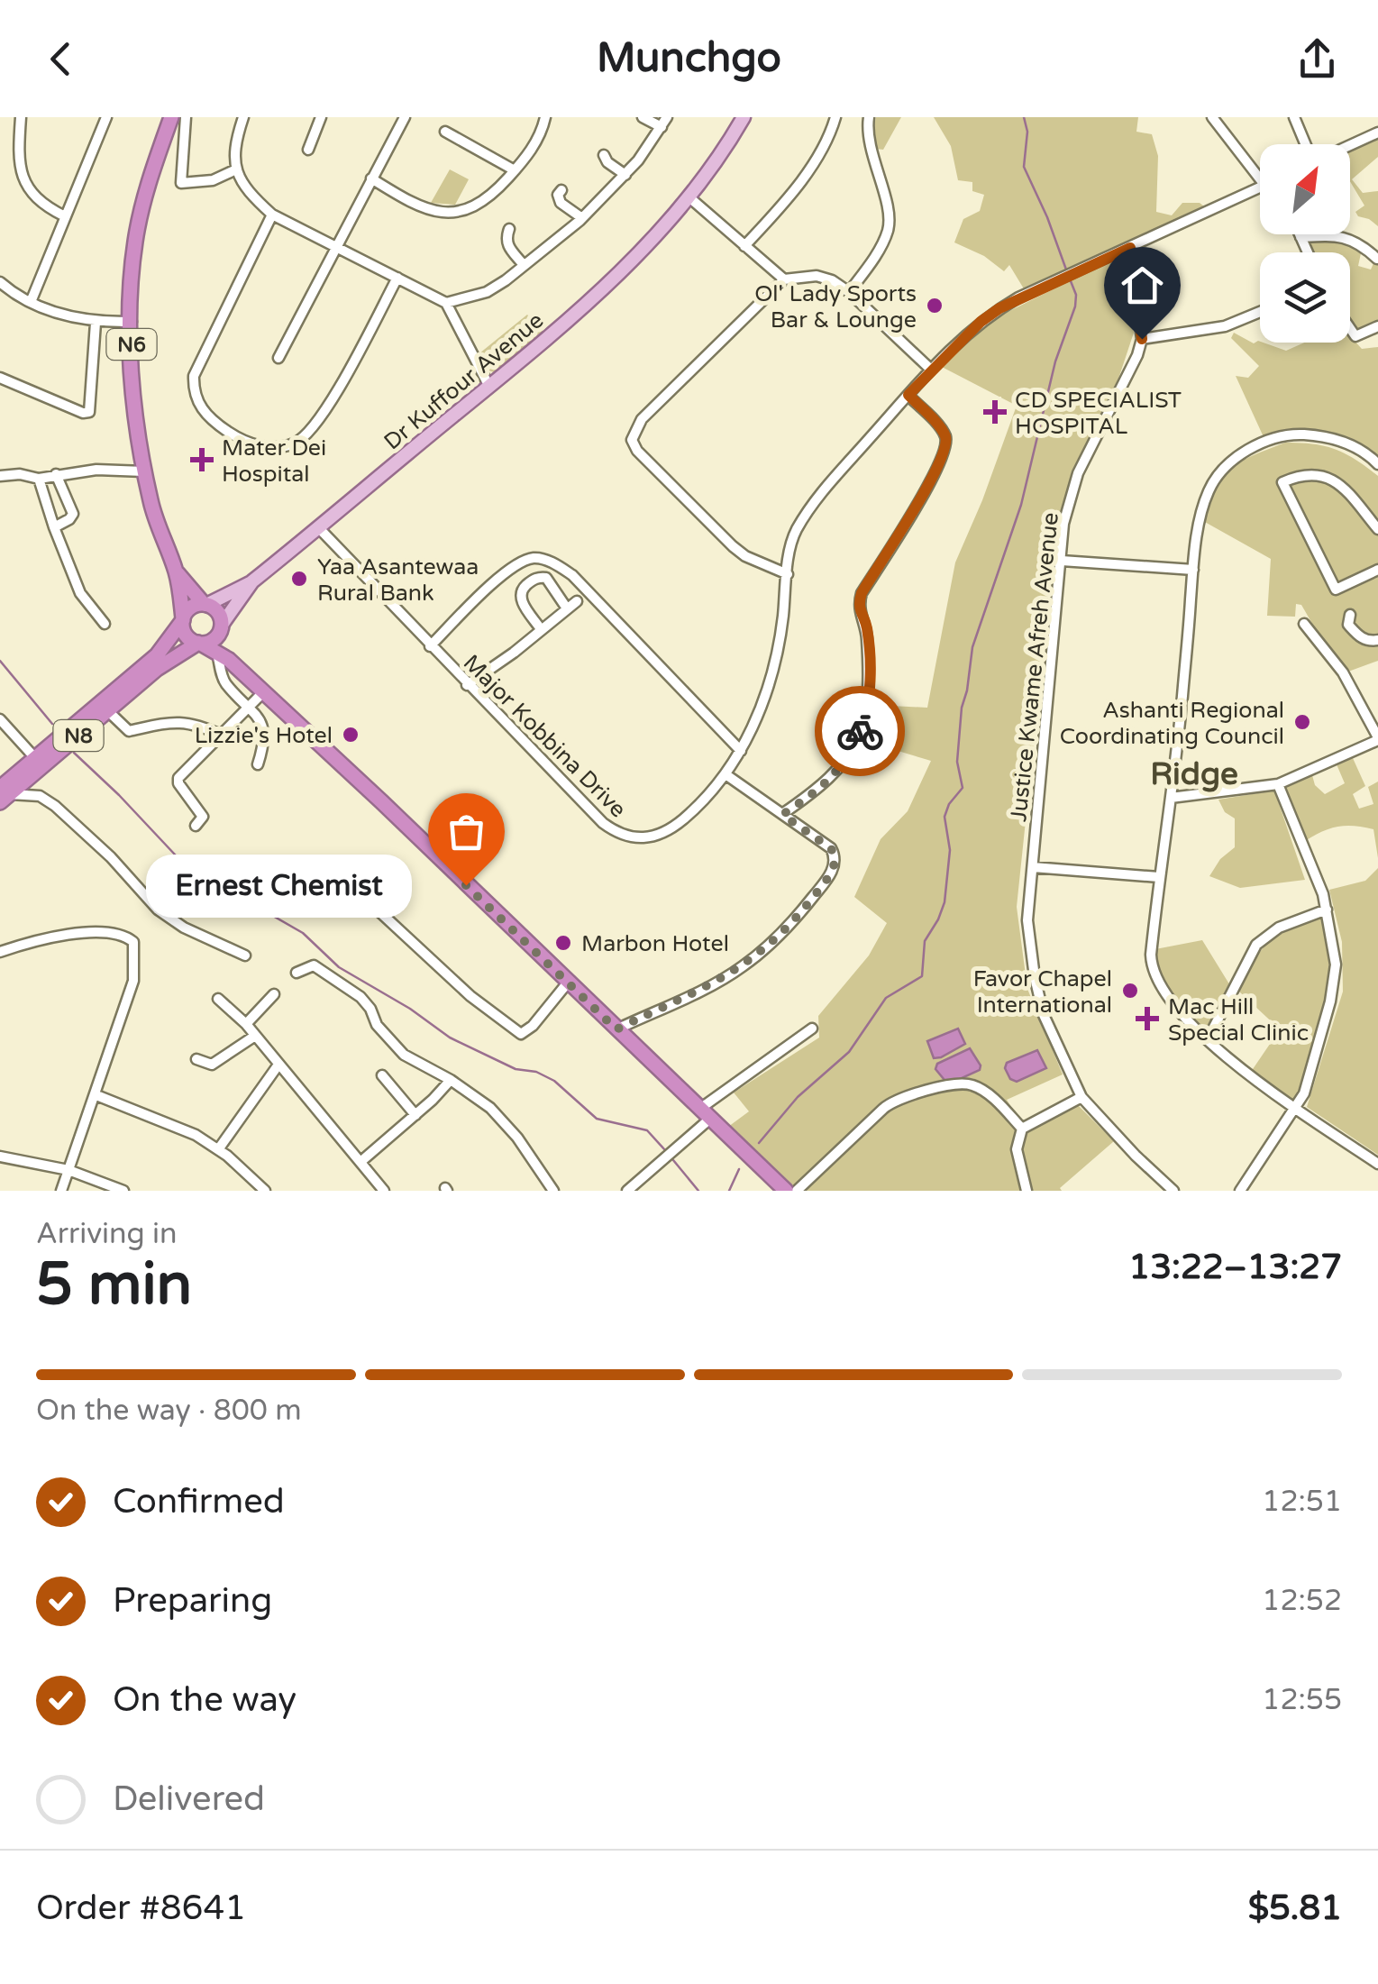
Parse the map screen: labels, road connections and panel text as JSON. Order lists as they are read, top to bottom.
{
  "streets": {
    "highway": ["N6", "N8"],
    "main road": ["Dr Kuffour Avenue"],
    "street": ["Justice Kwame Afreh Avenue", "Major Kobbina Drive"]
  },
  "crossings": [
    ["N6", "N8"],
    ["Dr Kuffour Avenue", "Major Kobbina Drive"],
    ["Justice Kwame Afreh Avenue", "Major Kobbina Drive"]
  ],
  "districts": ["Ridge"],
  "places": {
    "other": [
      "Ol' Lady Sports Bar & Lounge",
      "Yaa Asantewaa Rural Bank",
      "Ashanti Regional Coordinating Council",
      "Lizzie's Hotel",
      "Ernest Chemist",
      "Marbon Hotel",
      "Favor Chapel International"
    ],
    "health": ["CD SPECIALIST HOSPITAL", "Mater Dei Hospital", "Mac Hill Special Clinic"]
  },
  "north": "top right",
  "page": {
    "header": "Munchgo",
    "bubble": "Ernest Chemist",
    "heading": ["5 min", "Arriving in", "13:22–13:27"],
    "panel": ["Order #8641", "$5.81"],
    "bar": "On the way · 800 m",
    "list": [
      ["Confirmed", "12:51"],
      ["Preparing", "12:52"],
      ["On the way", "12:55"],
      "Delivered"
    ]
  }
}
